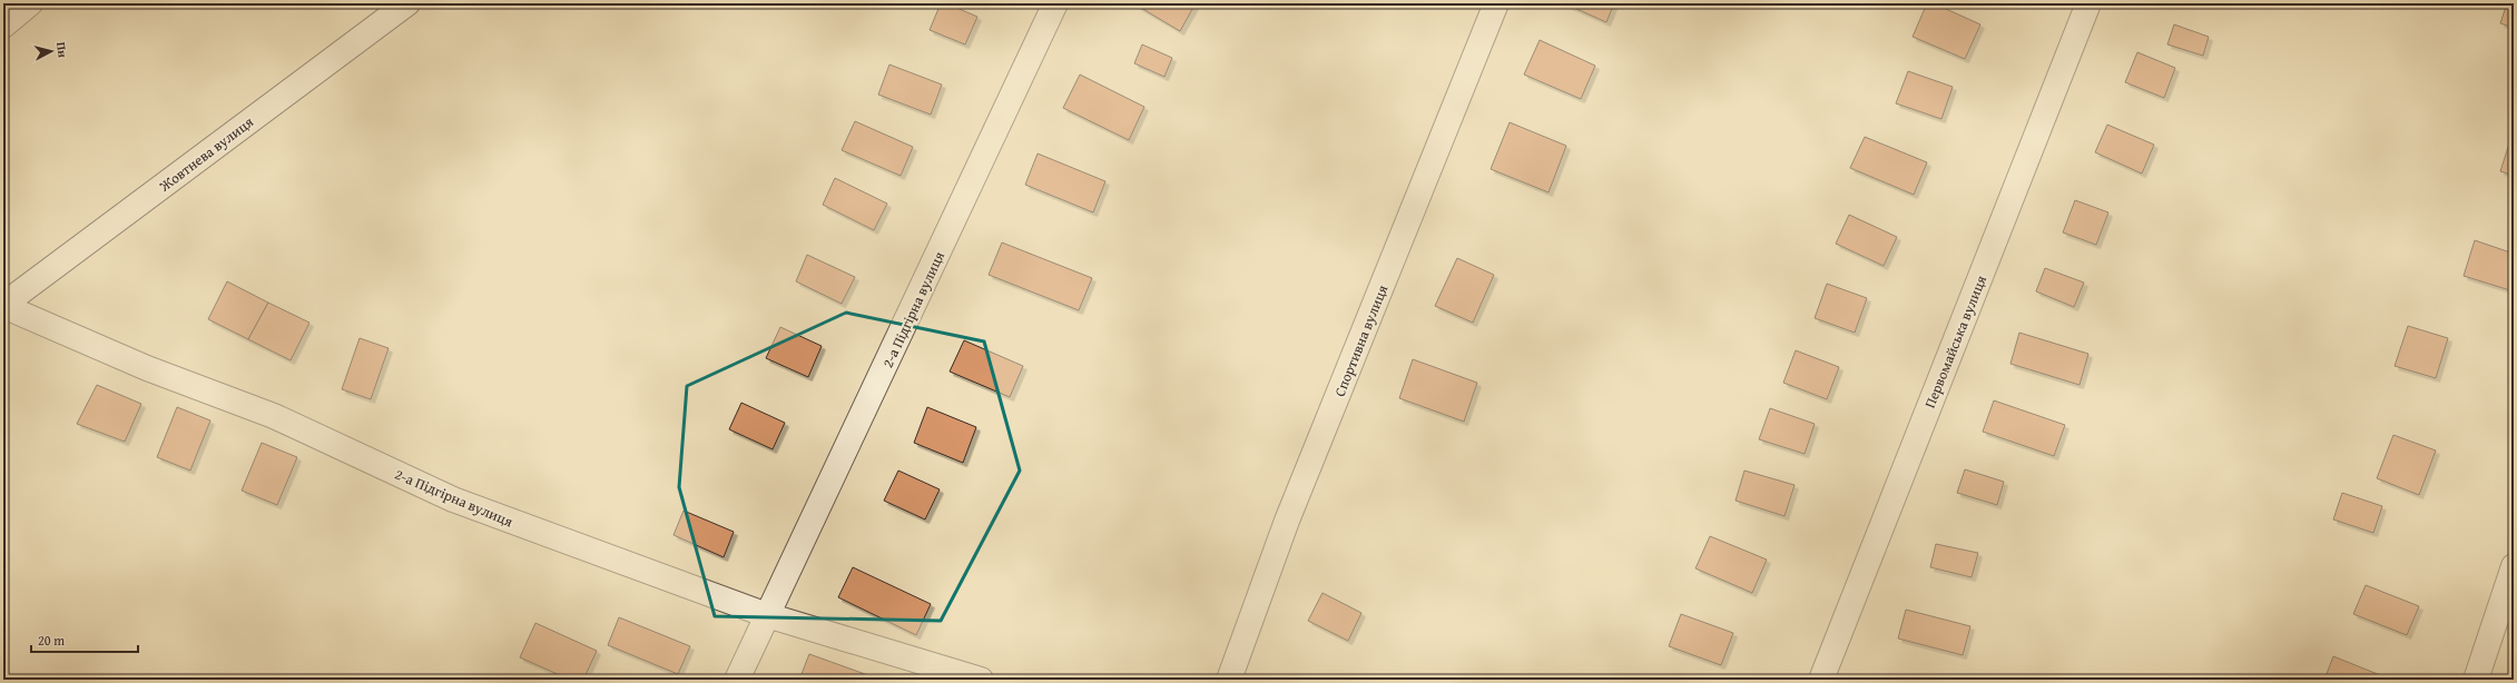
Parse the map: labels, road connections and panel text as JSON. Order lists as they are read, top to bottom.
{
  "streets": {
    "street": [
      "Жовтнева вулиця",
      "2-а Підгірна вулиця",
      "Спортивна вулиця",
      "Первомайська вулиця"
    ]
  },
  "crossings": [
    ["Жовтнева вулиця", "2-а Підгірна вулиця"]
  ],
  "scale_bar": "20 m",
  "north": "right"
}
